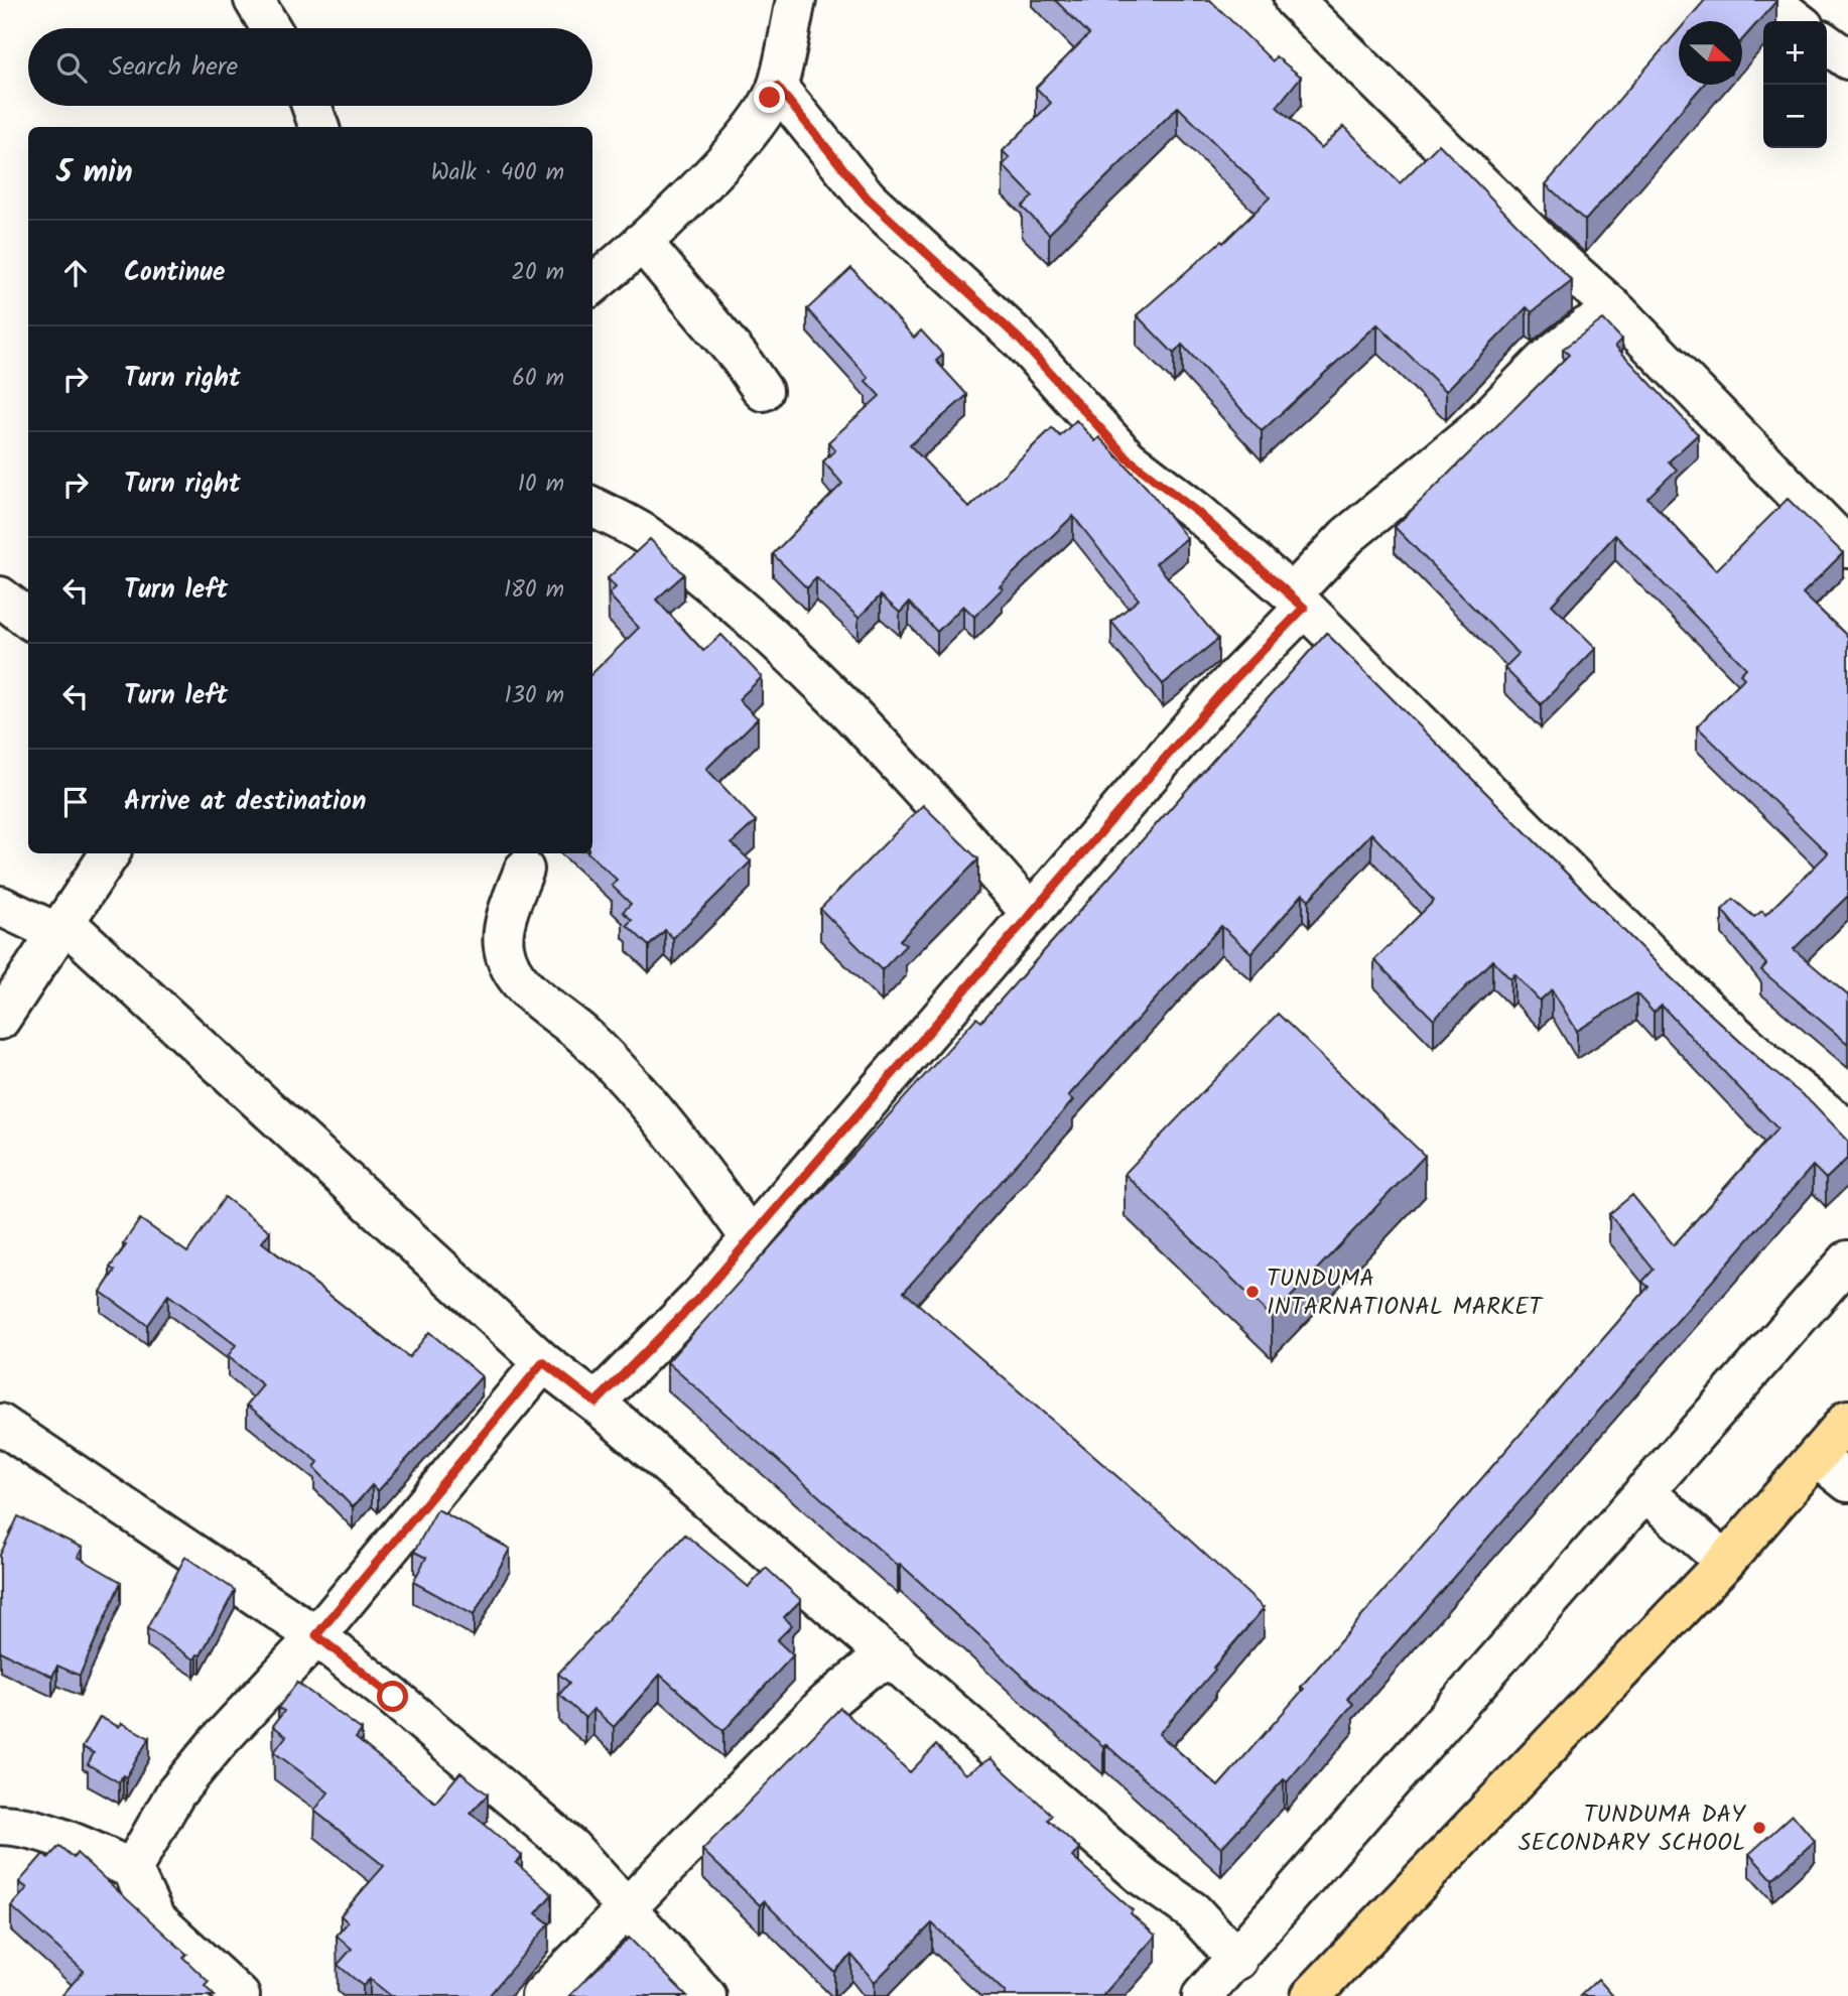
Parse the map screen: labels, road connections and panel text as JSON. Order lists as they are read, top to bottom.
{
  "places": ["TUNDUMA INTARNATIONAL MARKET", "TUNDUMA DAY SECONDARY SCHOOL"],
  "north": "right",
  "page": {
    "map_buttons": ["+", "−"],
    "search": "Search here",
    "heading": ["5 min", "Walk · 400 m"],
    "list": [
      ["Continue", "20 m"],
      ["Turn right", "60 m"],
      ["Turn right", "10 m"],
      ["Turn left", "180 m"],
      ["Turn left", "130 m"],
      "Arrive at destination"
    ]
  }
}
